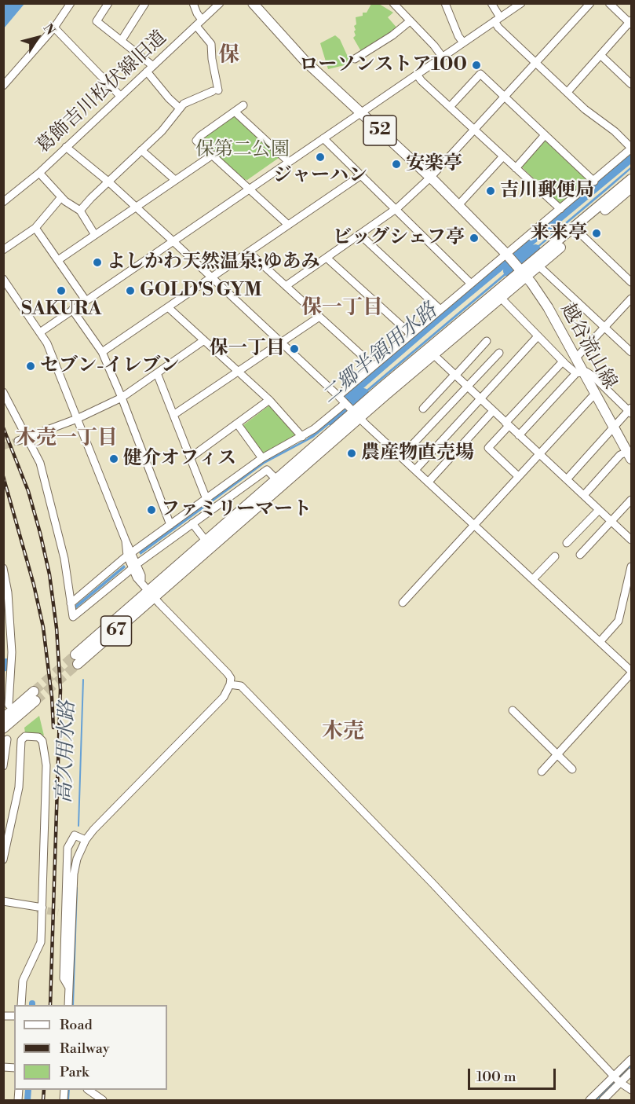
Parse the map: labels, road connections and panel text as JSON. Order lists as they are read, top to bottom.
{
  "streets": {
    "main road": ["52", "越谷流山線", "67"],
    "street": ["葛飾吉川松伏線旧道"]
  },
  "crossings": [
    ["越谷流山線", "67"]
  ],
  "districts": [
    "保",
    "保一丁目",
    "木売一丁目",
    "木売"
  ],
  "water": ["二郷半領用水路", "高久用水路"],
  "parks": ["保第二公園"],
  "places": [
    "ローソンストア100",
    "ジャーハン",
    "安楽亭",
    "吉川郵便局",
    "来来亭",
    "ビッグシェフ亭",
    "よしかわ天然温泉;ゆあみ",
    "SAKURA",
    "GOLD'S GYM",
    "保一丁目",
    "セブン-イレブン",
    "農産物直売場",
    "健介オフィス",
    "ファミリーマート"
  ],
  "legend": ["Road", "Railway", "Park"],
  "scale_bar": "100 m",
  "north": "top right"
}
